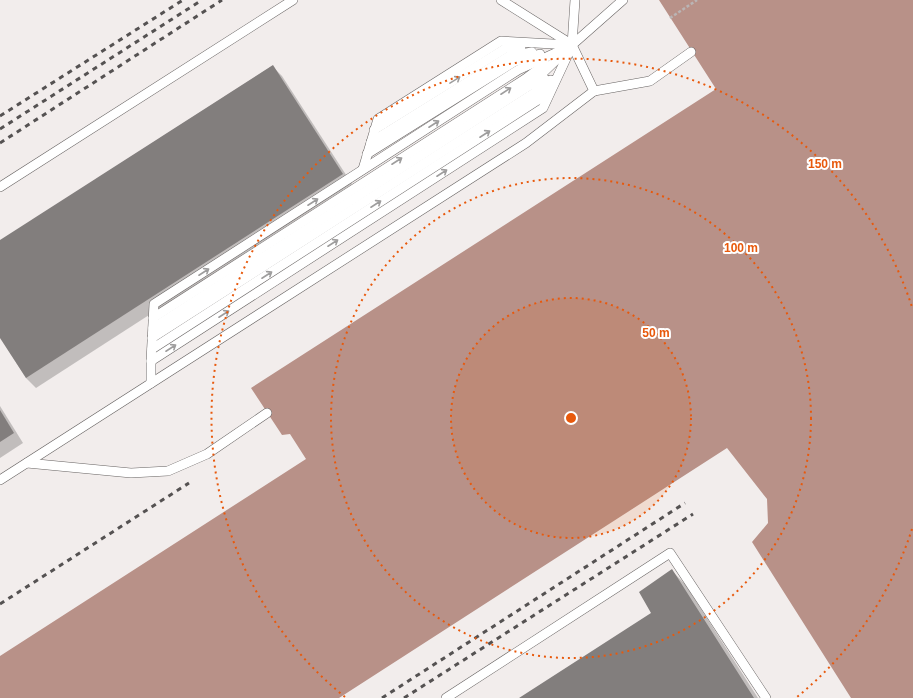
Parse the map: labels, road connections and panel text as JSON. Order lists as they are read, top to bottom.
{
  "rings": ["150 m", "100 m", "50 m"]
}
